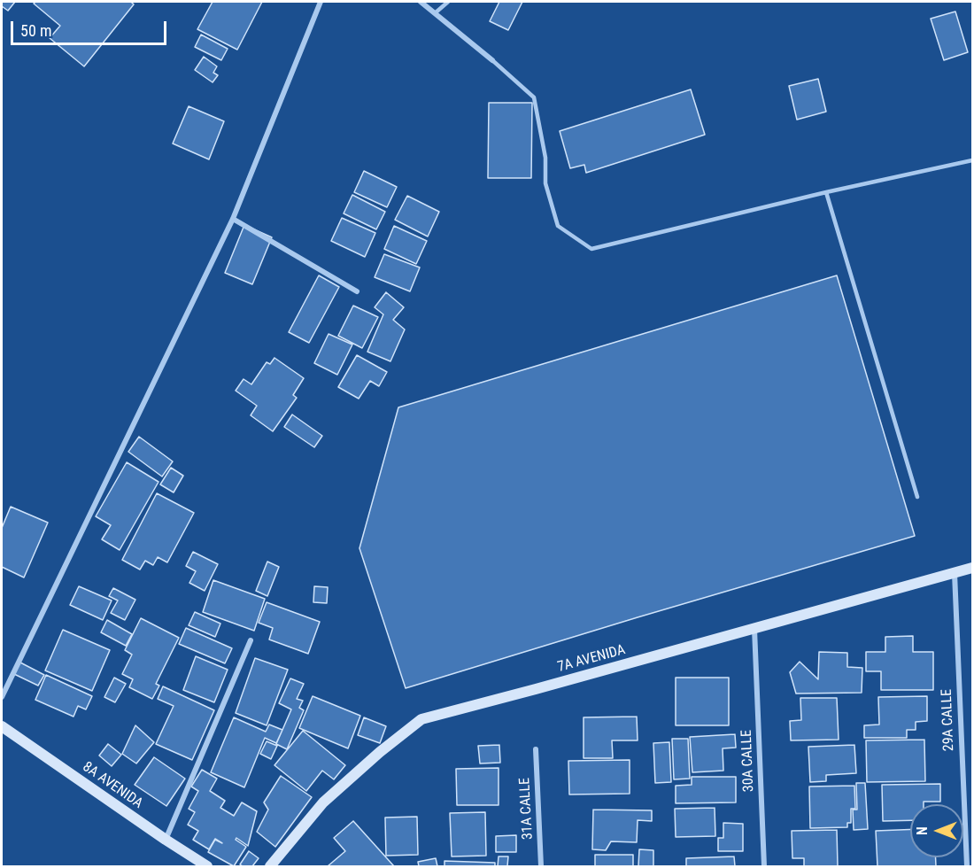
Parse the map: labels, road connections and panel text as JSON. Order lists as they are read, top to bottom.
{
  "streets": {
    "street": [
      "7A AVENIDA",
      "29A CALLE",
      "30A CALLE",
      "8A AVENIDA",
      "31A CALLE"
    ]
  },
  "crossings": [
    ["7A AVENIDA", "29A CALLE"],
    ["7A AVENIDA", "30A CALLE"]
  ],
  "scale_bar": "50 m",
  "north": "left"
}
